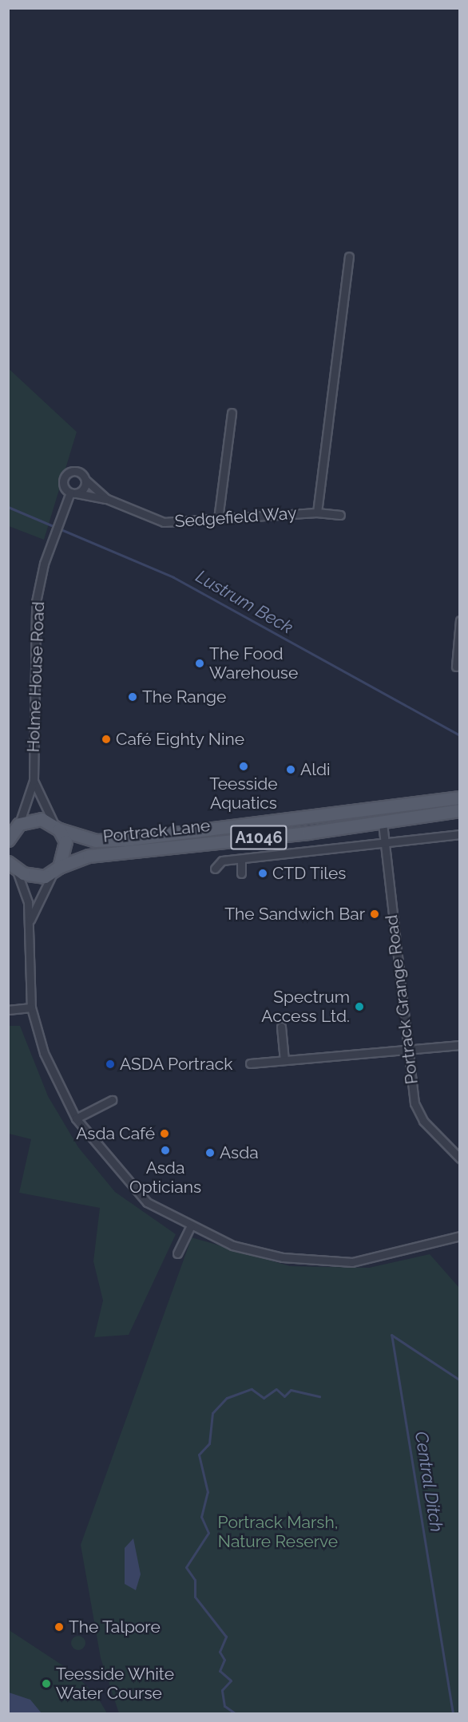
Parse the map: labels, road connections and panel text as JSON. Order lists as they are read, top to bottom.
{
  "streets": {
    "main road": ["Portrack Lane", "A1046"],
    "street": ["Sedgefield Way", "Holme House Road", "Portrack Grange Road"]
  },
  "crossings": [
    ["Sedgefield Way", "Holme House Road"],
    ["Holme House Road", "Portrack Lane"],
    ["Portrack Lane", "Portrack Grange Road"]
  ],
  "water": ["Lustrum Beck", "Central Ditch"],
  "parks": ["Portrack Marsh, Nature Reserve"],
  "places": [
    "The Food Warehouse",
    "The Range",
    "Café Eighty Nine",
    "Teesside Aquatics",
    "Aldi",
    "CTD Tiles",
    "The Sandwich Bar",
    "Spectrum Access Ltd.",
    "ASDA Portrack",
    "Asda Café",
    "Asda Opticians",
    "Asda",
    "The Talpore",
    "Teesside White Water Course"
  ]
}
